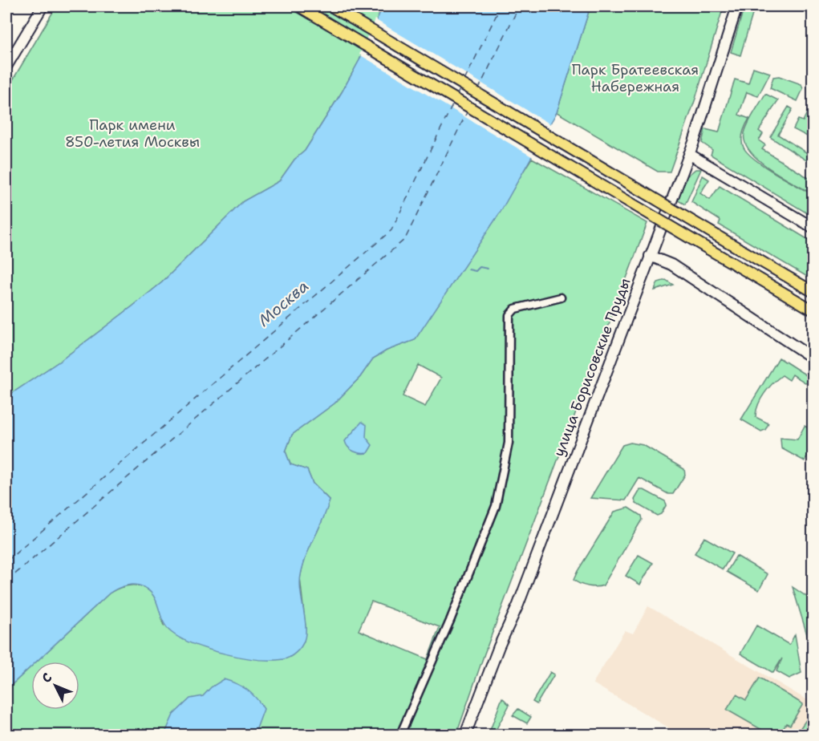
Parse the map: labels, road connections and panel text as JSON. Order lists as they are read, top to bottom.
{
  "streets": {
    "main road": ["улица Борисовские Пруды"]
  },
  "water": ["Москва"],
  "parks": ["Парк Братеевская Набережная", "Парк имени 850-летия Москвы"],
  "north": "top left"
}
